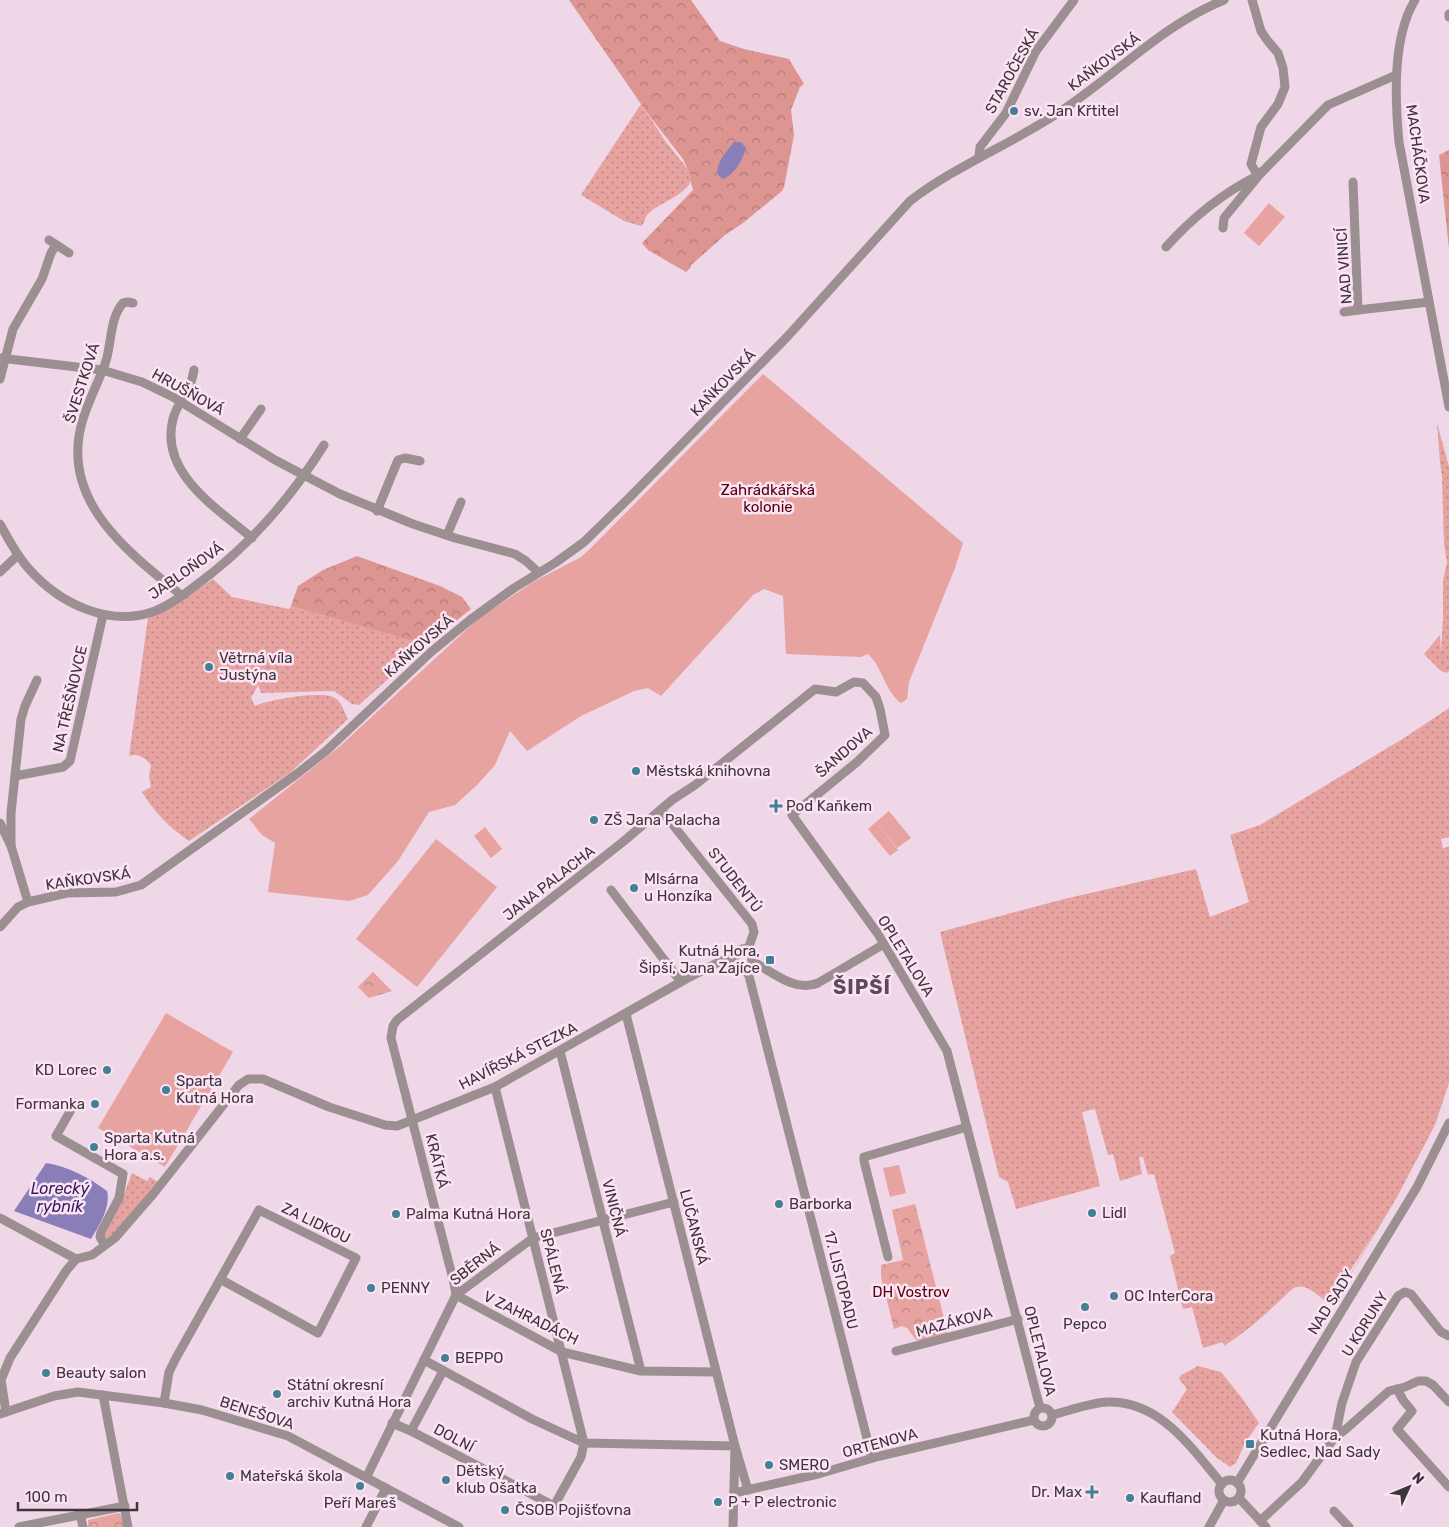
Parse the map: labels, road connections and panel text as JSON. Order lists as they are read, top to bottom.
{
  "streets": {
    "street": [
      "KAŇKOVSKÁ",
      "STAROČESKÁ",
      "MACHÁČKOVA",
      "NAD VINICÍ",
      "ŠVESTKOVÁ",
      "HRUŠŇOVÁ",
      "JABLOŇOVÁ",
      "NA TŘEŠŇOVCE",
      "ŠANDOVA",
      "STUDENTŮ",
      "JANA PALACHA",
      "OPLETALOVA",
      "HAVÍŘSKÁ STEZKA",
      "KRÁTKÁ",
      "VINIČNÁ",
      "ZA LIDKOU",
      "LUČANSKÁ",
      "SPÁLENÁ",
      "SBĚRNÁ",
      "17. LISTOPADU",
      "NAD SADY",
      "V ZAHRADÁCH",
      "MAZÁKOVA",
      "U KORUNY",
      "BENEŠOVA",
      "DOLNÍ",
      "ORTENOVA"
    ]
  },
  "crossings": [
    ["KAŇKOVSKÁ", "STAROČESKÁ"],
    ["KAŇKOVSKÁ", "HRUŠŇOVÁ"],
    ["MACHÁČKOVA", "NAD VINICÍ"],
    ["ŠVESTKOVÁ", "HRUŠŇOVÁ"],
    ["ŠVESTKOVÁ", "JABLOŇOVÁ"],
    ["HRUŠŇOVÁ", "JABLOŇOVÁ"],
    ["JABLOŇOVÁ", "NA TŘEŠŇOVCE"],
    ["ŠANDOVA", "JANA PALACHA"],
    ["ŠANDOVA", "OPLETALOVA"],
    ["STUDENTŮ", "JANA PALACHA"],
    ["STUDENTŮ", "HAVÍŘSKÁ STEZKA"],
    ["STUDENTŮ", "17. LISTOPADU"],
    ["JANA PALACHA", "HAVÍŘSKÁ STEZKA"],
    ["JANA PALACHA", "KRÁTKÁ"],
    ["OPLETALOVA", "MAZÁKOVA"],
    ["OPLETALOVA", "ORTENOVA"],
    ["HAVÍŘSKÁ STEZKA", "KRÁTKÁ"],
    ["HAVÍŘSKÁ STEZKA", "VINIČNÁ"],
    ["HAVÍŘSKÁ STEZKA", "LUČANSKÁ"],
    ["HAVÍŘSKÁ STEZKA", "SPÁLENÁ"],
    ["HAVÍŘSKÁ STEZKA", "17. LISTOPADU"],
    ["KRÁTKÁ", "SBĚRNÁ"],
    ["KRÁTKÁ", "V ZAHRADÁCH"],
    ["VINIČNÁ", "SBĚRNÁ"],
    ["VINIČNÁ", "V ZAHRADÁCH"],
    ["ZA LIDKOU", "BENEŠOVA"],
    ["LUČANSKÁ", "SBĚRNÁ"],
    ["LUČANSKÁ", "V ZAHRADÁCH"],
    ["LUČANSKÁ", "ORTENOVA"],
    ["SPÁLENÁ", "SBĚRNÁ"],
    ["SPÁLENÁ", "V ZAHRADÁCH"],
    ["SPÁLENÁ", "DOLNÍ"],
    ["SBĚRNÁ", "V ZAHRADÁCH"],
    ["SBĚRNÁ", "BENEŠOVA"],
    ["SBĚRNÁ", "DOLNÍ"],
    ["17. LISTOPADU", "ORTENOVA"]
  ],
  "districts": ["ŠIPŠÍ"],
  "water": ["Lorecký rybník"],
  "parks": ["Zahrádkářská kolonie", "DH Vostrov"],
  "places": {
    "other": [
      "sv. Jan Křtitel",
      "Větrná víla Justýna",
      "Městská knihovna",
      "ZŠ Jana Palacha",
      "Mlsárna u Honzíka",
      "KD Lorec",
      "Sparta Kutná Hora",
      "Formanka",
      "Sparta Kutná Hora a.s.",
      "Barborka",
      "Lidl",
      "Palma Kutná Hora",
      "PENNY",
      "OC InterCora",
      "Pepco",
      "BEPPO",
      "Beauty salon",
      "Státní okresní archiv Kutná Hora",
      "SMERO",
      "Mateřská škola",
      "Dětský klub Ošatka",
      "Peří Mareš",
      "Kaufland",
      "P + P electronic",
      "ČSOB Pojišťovna"
    ],
    "health": ["Pod Kaňkem", "Dr. Max"],
    "transit": ["Kutná Hora, Šipší, Jana Zajíce", "Kutná Hora, Sedlec, Nad Sady"]
  },
  "scale_bar": "100 m",
  "north": "top right"
}
